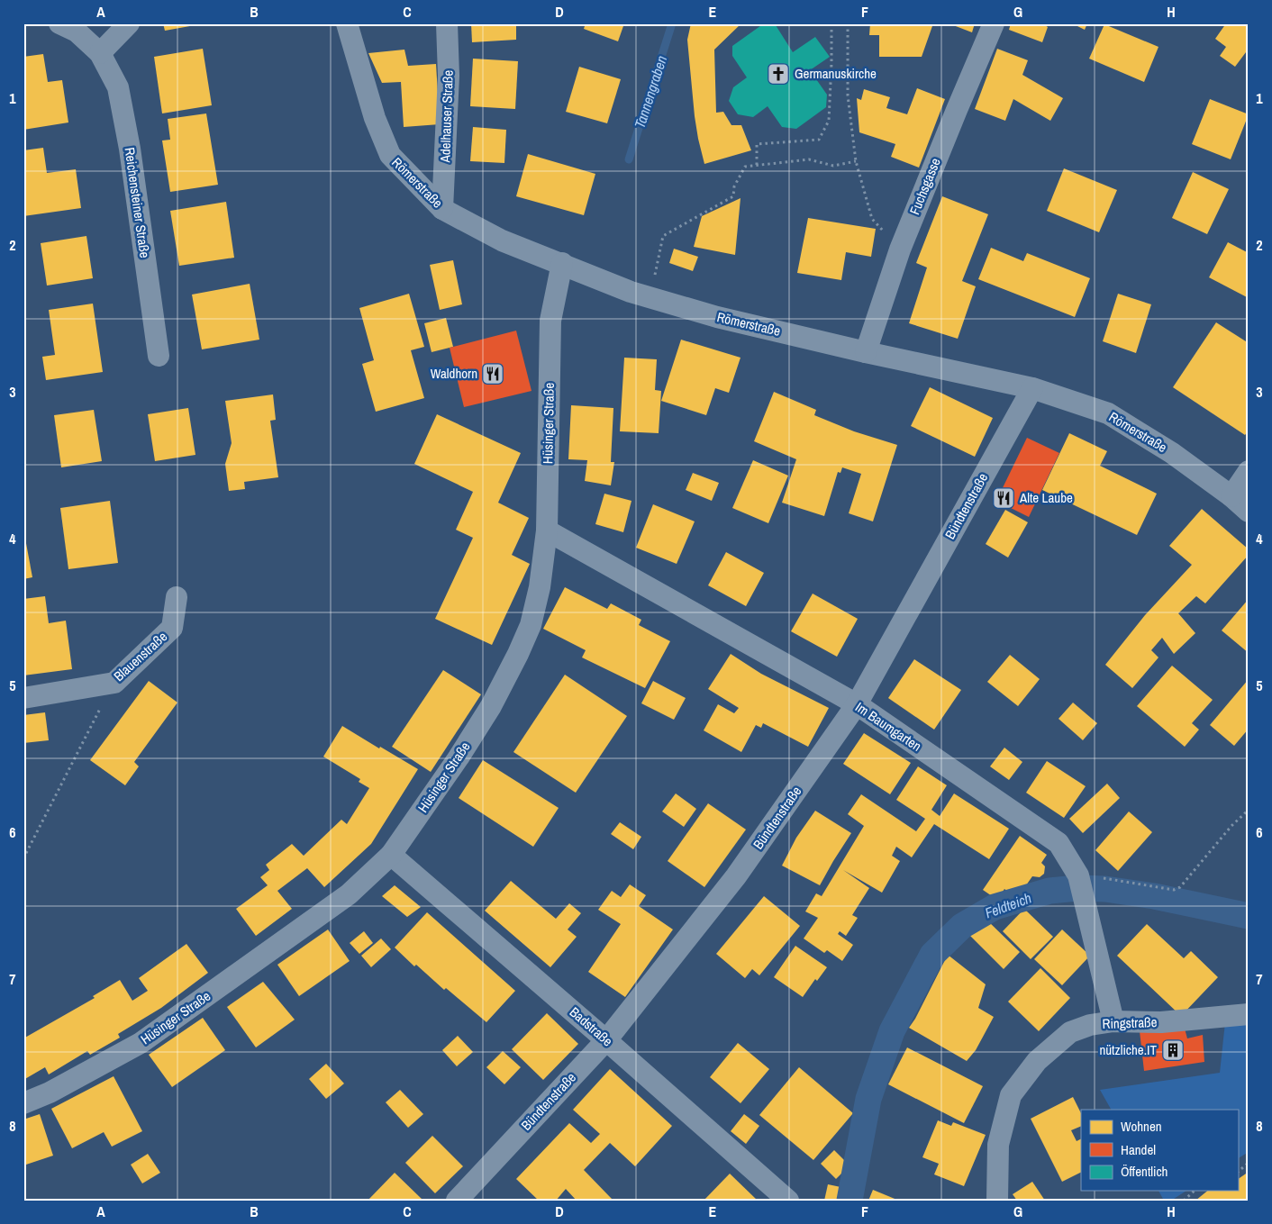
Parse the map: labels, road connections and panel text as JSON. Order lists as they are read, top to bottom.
{
  "streets": {
    "street": [
      "Adelhauser Straße",
      "Römerstraße",
      "Fuchsgasse",
      "Reichensteiner Straße",
      "Hüsinger Straße",
      "Bündtenstraße",
      "Blauenstraße",
      "Im Baumgarten",
      "Ringstraße",
      "Badstraße"
    ]
  },
  "crossings": [
    ["Adelhauser Straße", "Römerstraße"],
    ["Römerstraße", "Fuchsgasse"],
    ["Römerstraße", "Hüsinger Straße"],
    ["Römerstraße", "Bündtenstraße"],
    ["Hüsinger Straße", "Im Baumgarten"],
    ["Hüsinger Straße", "Badstraße"],
    ["Bündtenstraße", "Im Baumgarten"],
    ["Bündtenstraße", "Badstraße"],
    ["Im Baumgarten", "Ringstraße"]
  ],
  "water": ["Tannengraben", "Feldteich"],
  "places": {
    "church": ["Germanuskirche"],
    "restaurant": ["Waldhorn", "Alte Laube"],
    "building": ["nützliche.IT"]
  },
  "legend": ["Wohnen", "Handel", "Öffentlich"],
  "grid": {
    "columns": [
      "A",
      "B",
      "C",
      "D",
      "E",
      "F",
      "G",
      "H"
    ],
    "rows": [
      "1",
      "2",
      "3",
      "4",
      "5",
      "6",
      "7",
      "8"
    ]
  }
}
